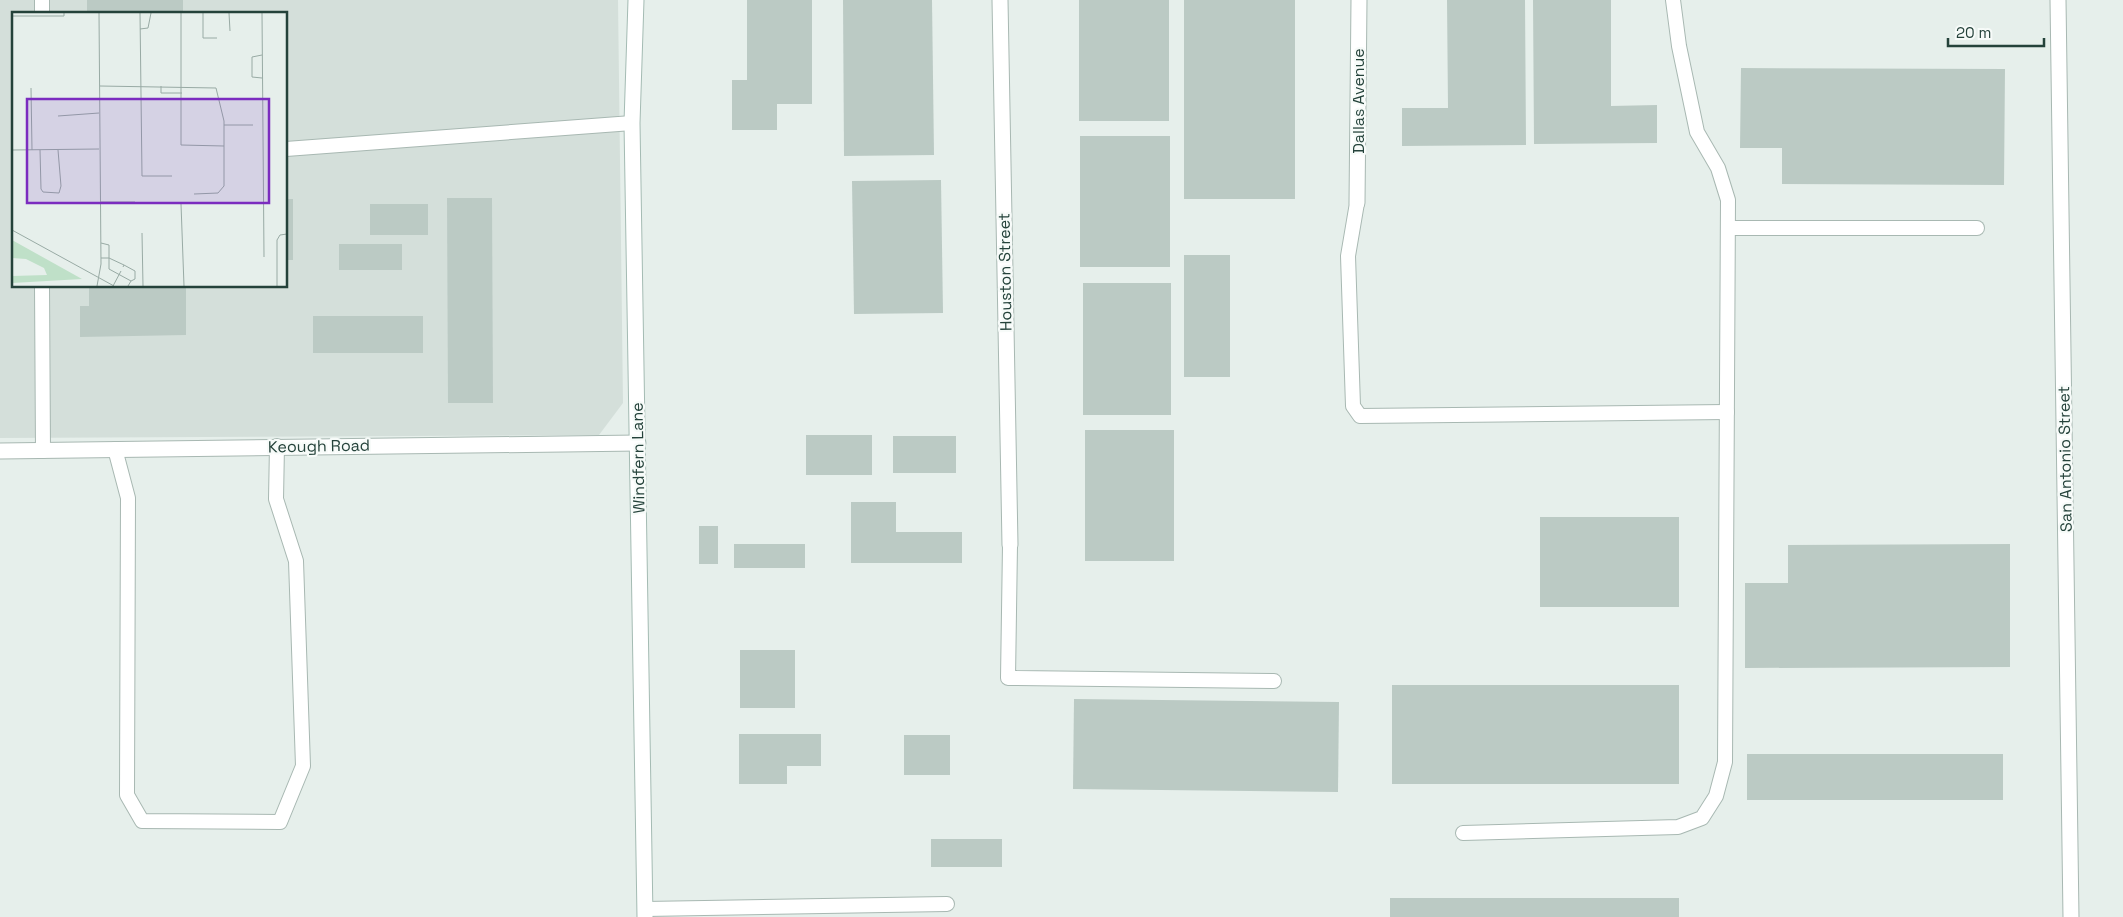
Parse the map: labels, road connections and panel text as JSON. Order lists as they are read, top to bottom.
{
  "streets": {
    "street": [
      "Dallas Avenue",
      "Houston Street",
      "Keough Road",
      "Windfern Lane",
      "San Antonio Street"
    ]
  },
  "crossings": [
    ["Keough Road", "Windfern Lane"]
  ],
  "scale_bar": "20 m"
}
